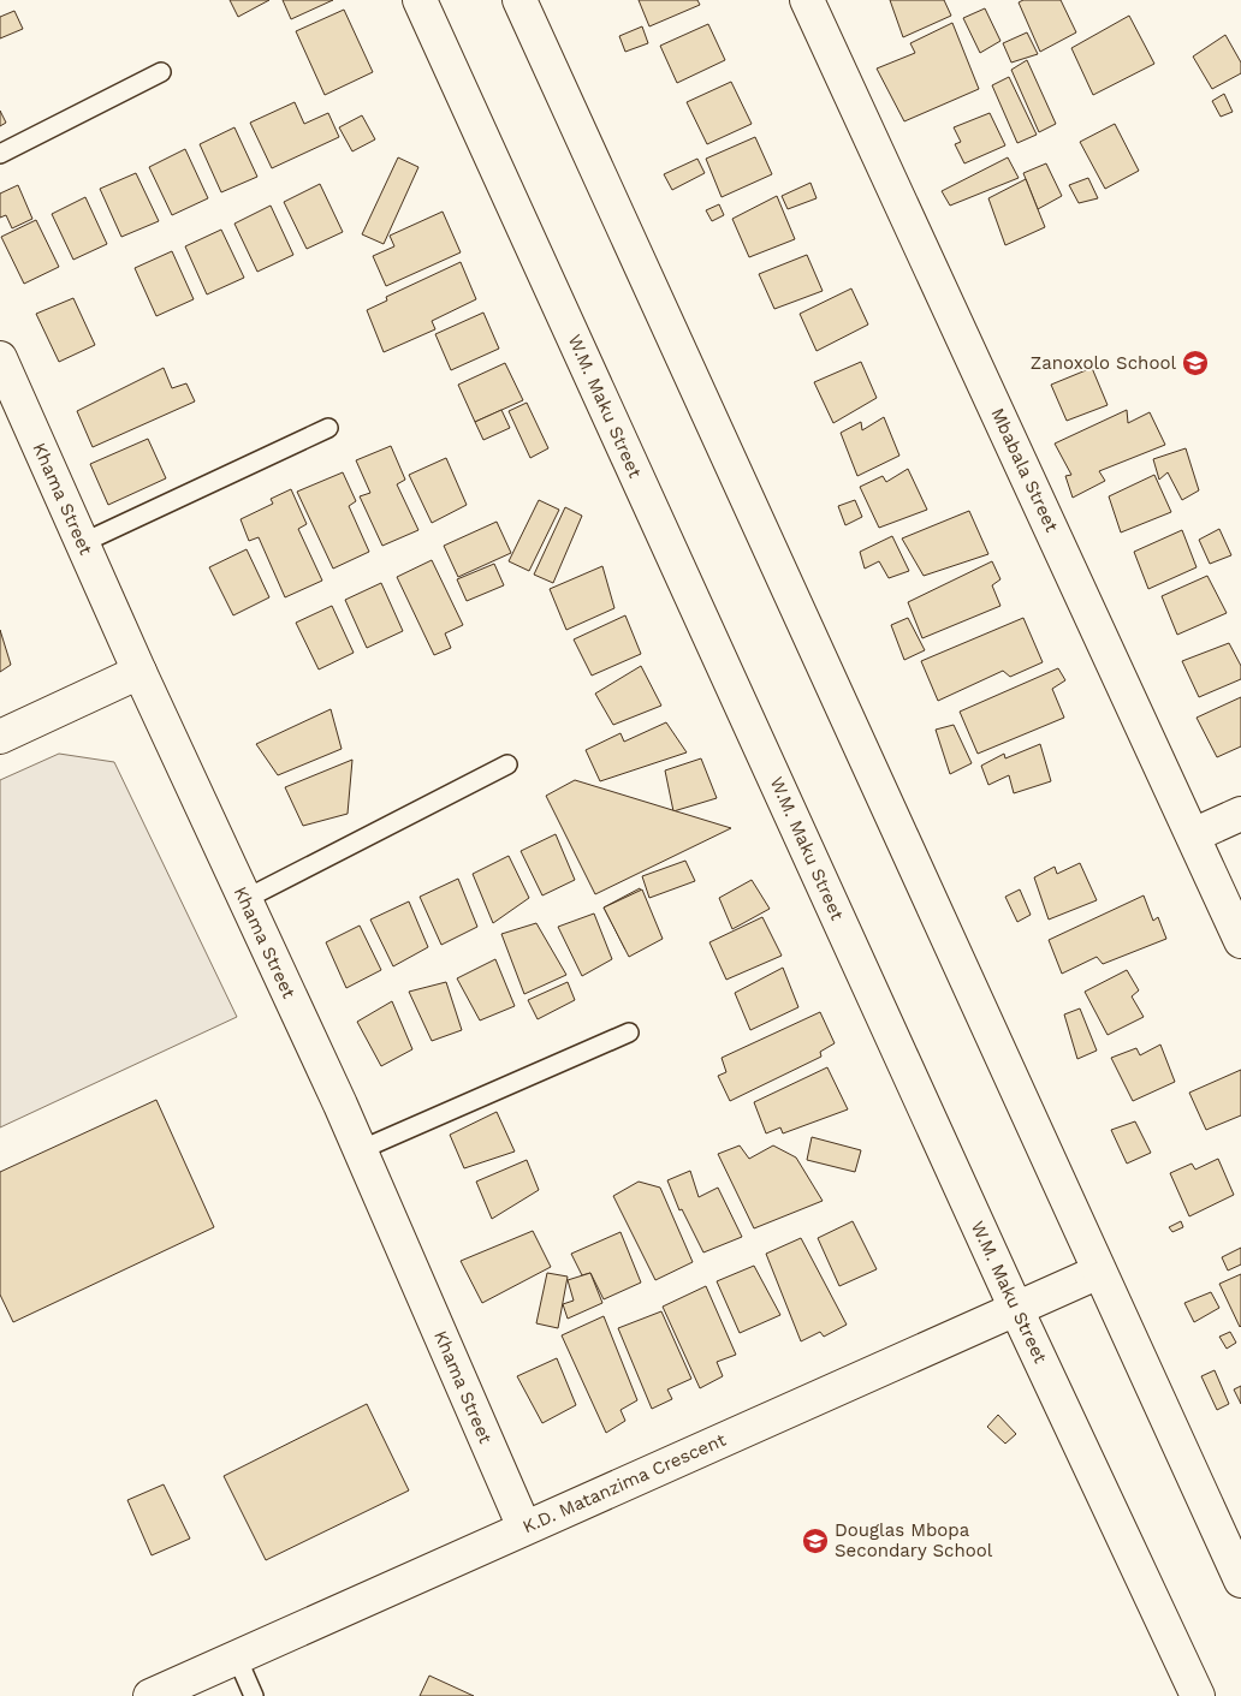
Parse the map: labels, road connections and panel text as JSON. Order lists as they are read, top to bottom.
{
  "streets": {
    "street": [
      "W.M. Maku Street",
      "Mbabala Street",
      "Khama Street",
      "K.D. Matanzima Crescent"
    ]
  },
  "crossings": [
    ["W.M. Maku Street", "K.D. Matanzima Crescent"],
    ["Khama Street", "K.D. Matanzima Crescent"]
  ],
  "places": {
    "school or university": ["Zanoxolo School", "Douglas Mbopa Secondary School"]
  }
}
